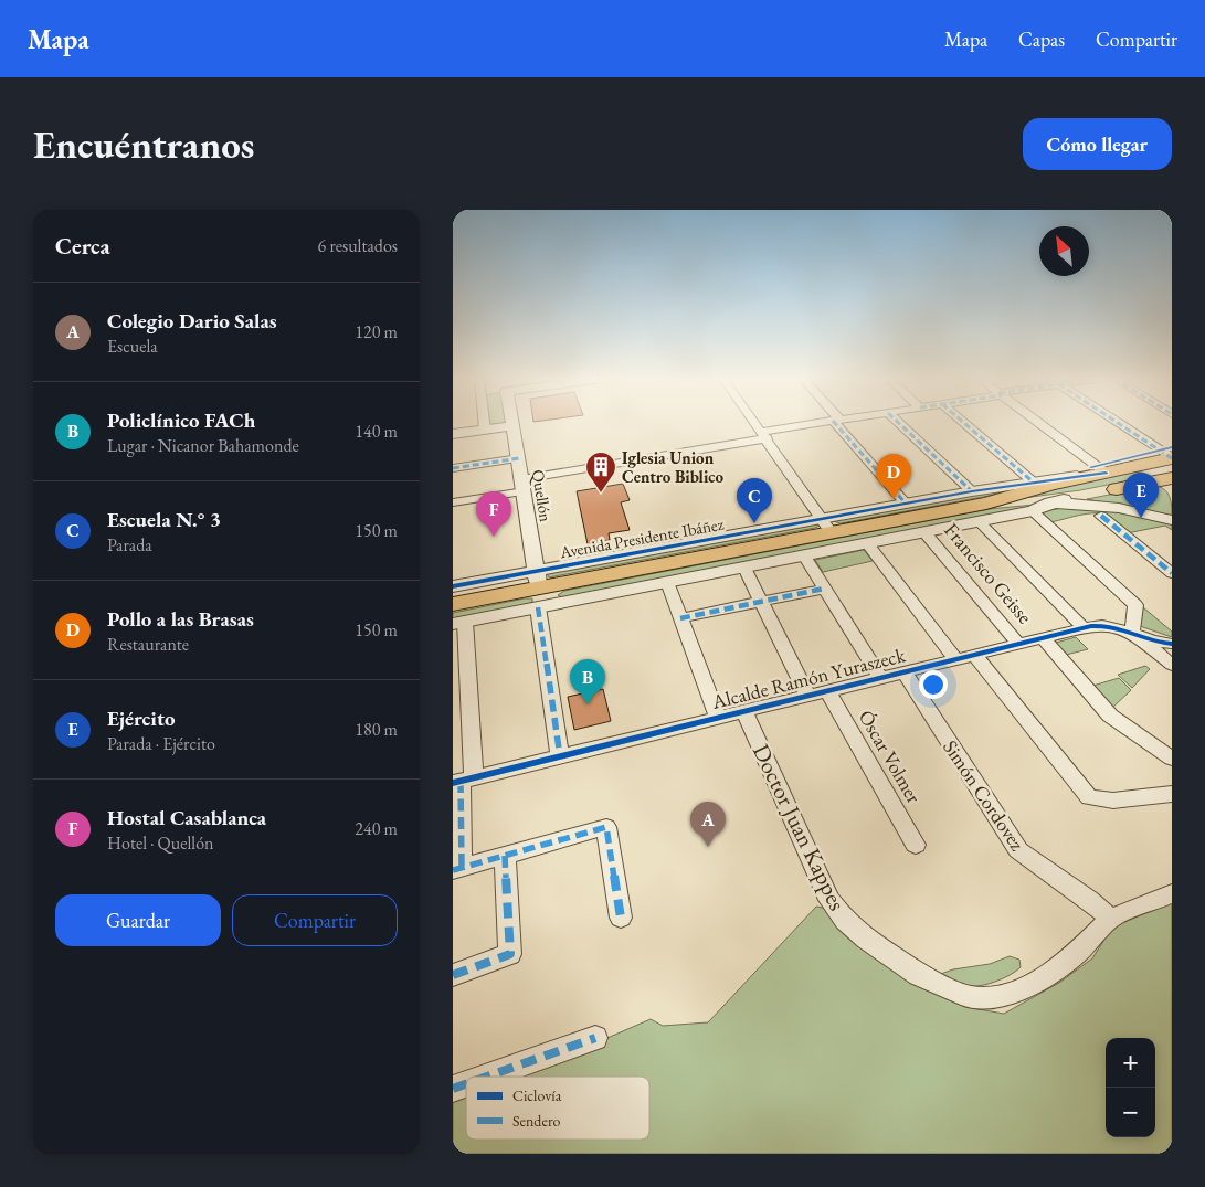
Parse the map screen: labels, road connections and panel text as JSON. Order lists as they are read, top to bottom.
{
  "streets": {
    "main road": ["Avenida Presidente Ibáñez"],
    "street": [
      "Quellón",
      "Francisco Geisse",
      "Alcalde Ramón Yuraszeck",
      "Óscar Volmer",
      "Simón Cordovez",
      "Doctor Juan Kappes"
    ]
  },
  "crossings": [
    ["Quellón", "Avenida Presidente Ibáñez"],
    ["Avenida Presidente Ibáñez", "Francisco Geisse"],
    ["Francisco Geisse", "Alcalde Ramón Yuraszeck"],
    ["Alcalde Ramón Yuraszeck", "Óscar Volmer"],
    ["Alcalde Ramón Yuraszeck", "Simón Cordovez"],
    ["Alcalde Ramón Yuraszeck", "Doctor Juan Kappes"],
    ["Simón Cordovez", "Doctor Juan Kappes"]
  ],
  "places": {
    "building": ["Iglesia Union Centro Biblico"]
  },
  "legend": ["Ciclovía", "Sendero"],
  "north": "top left",
  "page": {
    "header": "Mapa",
    "nav": ["Mapa", "Capas", "Compartir"],
    "buttons": [
      "Cómo llegar",
      ["Guardar", "Compartir"]
    ],
    "title": "Encuéntranos",
    "heading": ["Cerca", "6 resultados"],
    "list": [
      {
        "mark": "A",
        "name": "Colegio Dario Salas",
        "note": "Escuela",
        "value": "120 m"
      },
      {
        "mark": "B",
        "name": "Policlínico FACh",
        "note": "Lugar · Nicanor Bahamonde",
        "value": "140 m"
      },
      {
        "mark": "C",
        "name": "Escuela N.° 3",
        "note": "Parada",
        "value": "150 m"
      },
      {
        "mark": "D",
        "name": "Pollo a las Brasas",
        "note": "Restaurante",
        "value": "150 m"
      },
      {
        "mark": "E",
        "name": "Ejército",
        "note": "Parada · Ejército",
        "value": "180 m"
      },
      {
        "mark": "F",
        "name": "Hostal Casablanca",
        "note": "Hotel · Quellón",
        "value": "240 m"
      }
    ],
    "pins": [
      "D",
      "E",
      "C",
      "F",
      "B",
      "A"
    ],
    "map_buttons": ["+", "−"]
  }
}
